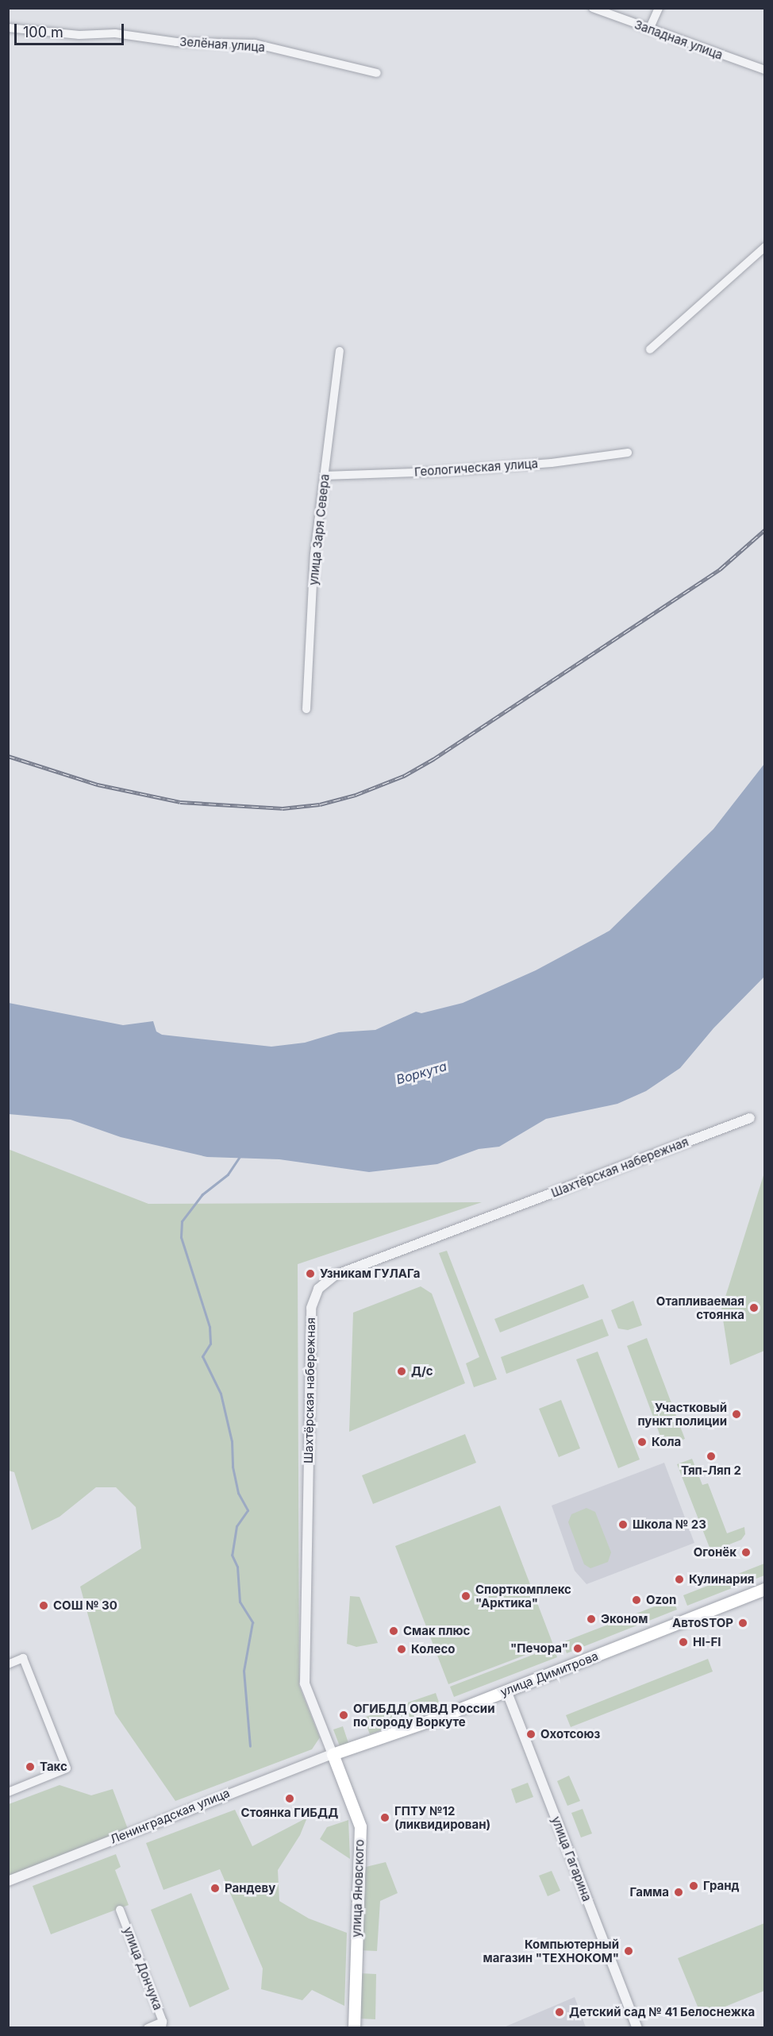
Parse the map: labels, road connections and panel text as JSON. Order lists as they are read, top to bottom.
{
  "streets": {
    "main road": ["улица Димитрова", "улица Яновского"],
    "street": [
      "Западная улица",
      "Зелёная улица",
      "Геологическая улица",
      "улица Заря Севера",
      "Шахтёрская набережная",
      "Ленинградская улица",
      "улица Гагарина",
      "улица Дончука"
    ]
  },
  "crossings": [
    ["Геологическая улица", "улица Заря Севера"],
    ["Шахтёрская набережная", "улица Димитрова"],
    ["Шахтёрская набережная", "Ленинградская улица"],
    ["Шахтёрская набережная", "улица Яновского"],
    ["улица Димитрова", "Ленинградская улица"],
    ["улица Димитрова", "улица Гагарина"],
    ["улица Димитрова", "улица Яновского"],
    ["Ленинградская улица", "улица Яновского"]
  ],
  "water": ["Воркута"],
  "places": [
    "Узникам ГУЛАГа",
    "Отапливаемая стоянка",
    "Д/с",
    "Участковый пункт полиции",
    "Кола",
    "Тяп-Ляп 2",
    "Школа № 23",
    "Огонёк",
    "Кулинария",
    "Спорткомплекс \"Арктика\"",
    "Ozon",
    "СОШ № 30",
    "Эконом",
    "АвтоSTOP",
    "Смак плюс",
    "HI-FI",
    "\"Печора\"",
    "Колесо",
    "ОГИБДД ОМВД России по городу Воркуте",
    "Охотсоюз",
    "Такс",
    "Стоянка ГИБДД",
    "ГПТУ №12 (ликвидирован)",
    "Гранд",
    "Рандеву",
    "Гамма",
    "Компьютерный магазин \"ТЕХНОКОМ\"",
    "Детский сад № 41 Белоснежка"
  ],
  "scale_bar": "100 m"
}
